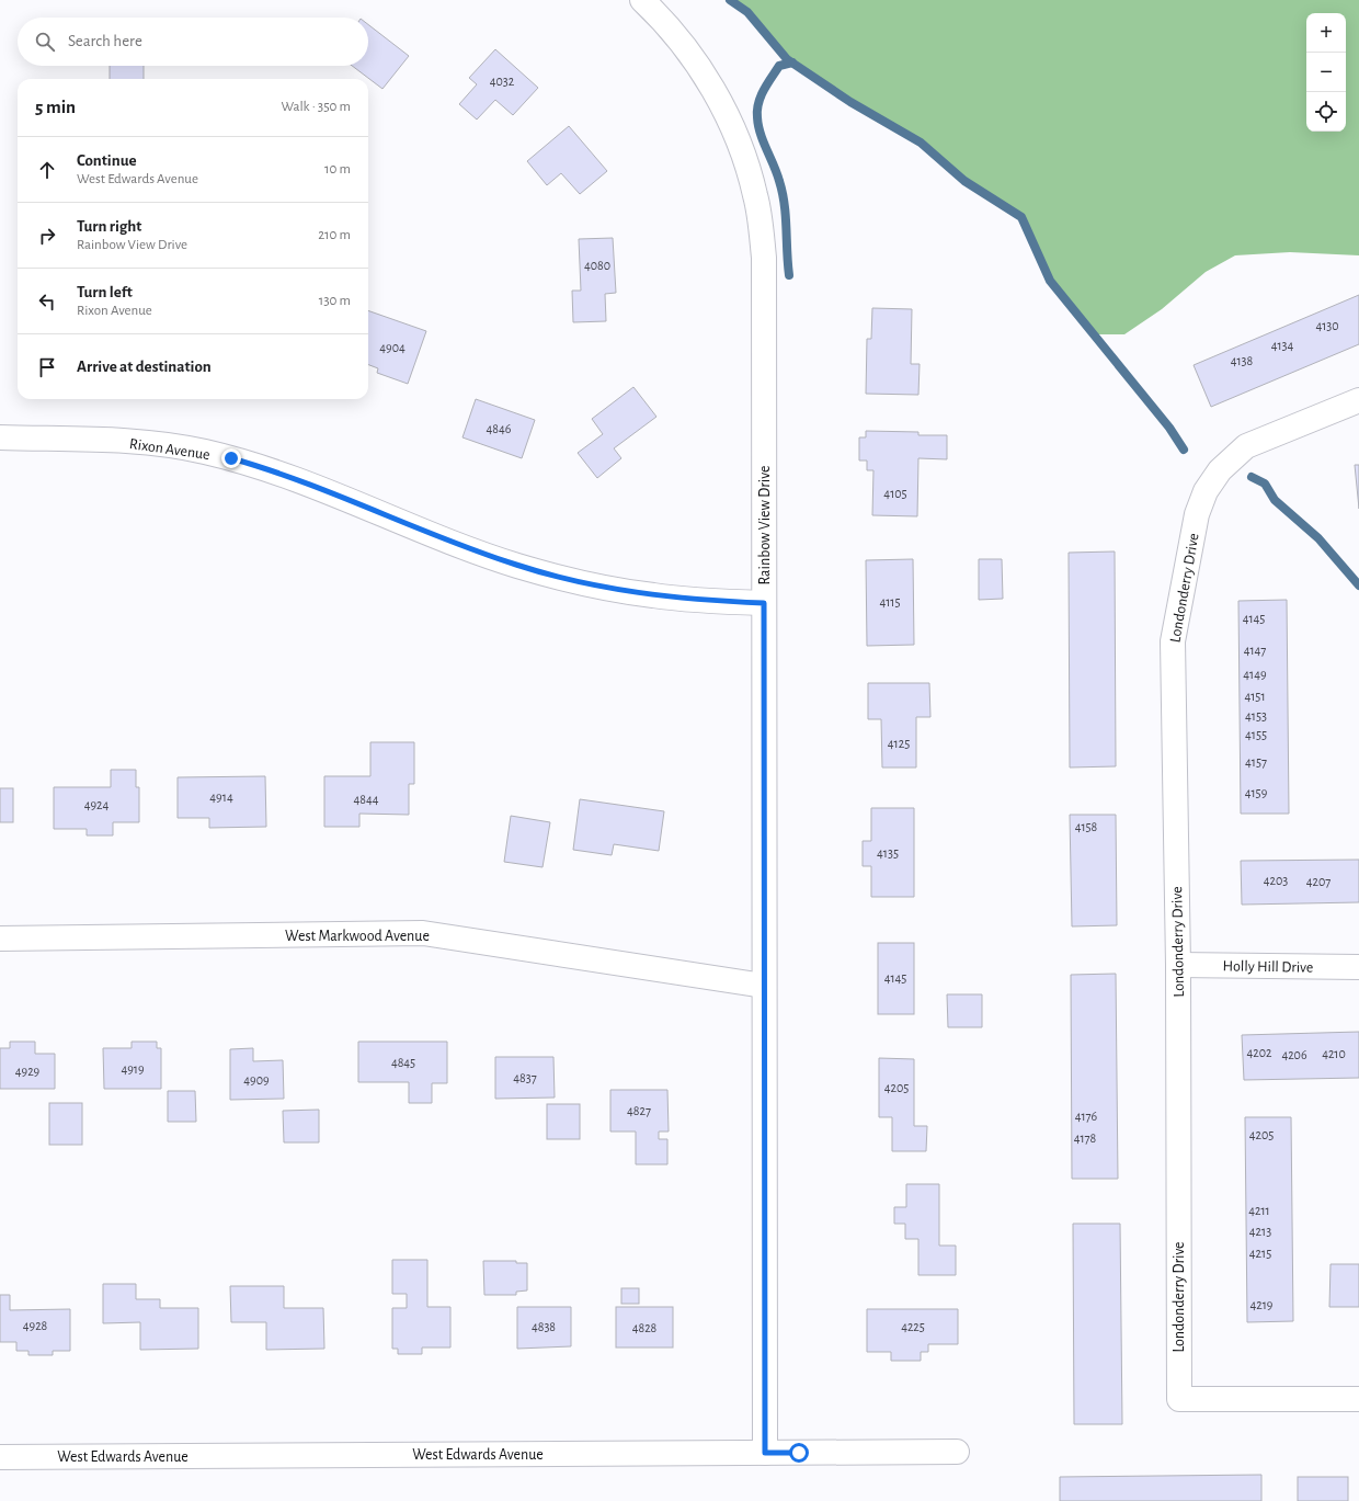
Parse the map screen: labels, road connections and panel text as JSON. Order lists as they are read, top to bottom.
{
  "streets": {
    "street": [
      "Rixon Avenue",
      "Rainbow View Drive",
      "Londonderry Drive",
      "West Markwood Avenue",
      "Holly Hill Drive",
      "West Edwards Avenue"
    ]
  },
  "crossings": [
    ["Rixon Avenue", "Rainbow View Drive"],
    ["Rainbow View Drive", "West Markwood Avenue"],
    ["Rainbow View Drive", "West Edwards Avenue"],
    ["Londonderry Drive", "Holly Hill Drive"]
  ],
  "house_numbers": [
    "4032",
    "4080",
    "4130",
    "4134",
    "4904",
    "4138",
    "4846",
    "4105",
    "4115",
    "4145",
    "4147",
    "4149",
    "4151",
    "4153",
    "4155",
    "4125",
    "4157",
    "4159",
    "4914",
    "4844",
    "4924",
    "4158",
    "4135",
    "4203",
    "4207",
    "4145",
    "4202",
    "4210",
    "4206",
    "4845",
    "4919",
    "4929",
    "4837",
    "4909",
    "4205",
    "4827",
    "4176",
    "4205",
    "4178",
    "4211",
    "4213",
    "4215",
    "4219",
    "4928",
    "4838",
    "4225",
    "4828"
  ],
  "page": {
    "map_buttons": ["+", "−"],
    "search": "Search here",
    "heading": ["5 min", "Walk · 350 m"],
    "list": [
      ["Continue", "West Edwards Avenue", "10 m"],
      ["Turn right", "Rainbow View Drive", "210 m"],
      ["Turn left", "Rixon Avenue", "130 m"],
      "Arrive at destination"
    ]
  }
}
